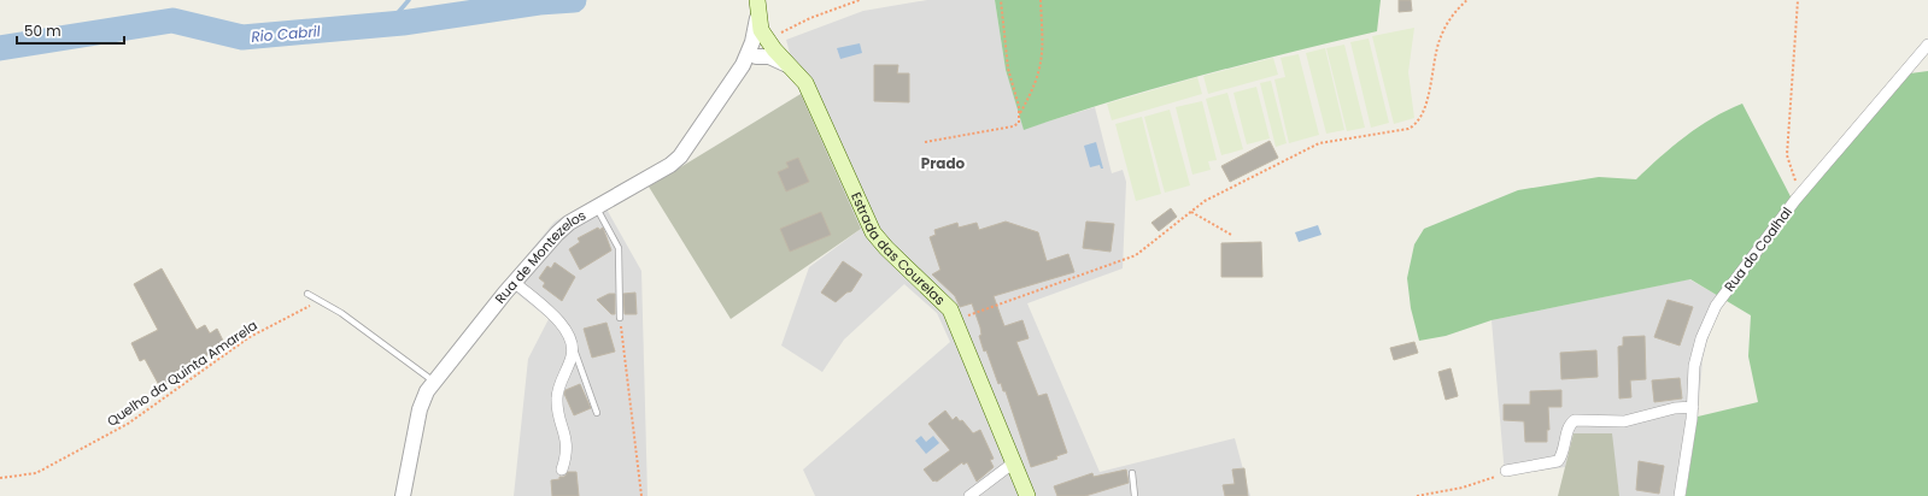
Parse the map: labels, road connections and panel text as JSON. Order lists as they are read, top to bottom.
{
  "streets": {
    "main road": ["Estrada das Courelas"],
    "street": ["Rua do Coalhal", "Rua de Montezelos"],
    "path": ["Quelho da Quinta Amarela"]
  },
  "districts": ["Prado"],
  "water": ["Rio Cabril"],
  "scale_bar": "50 m"
}
